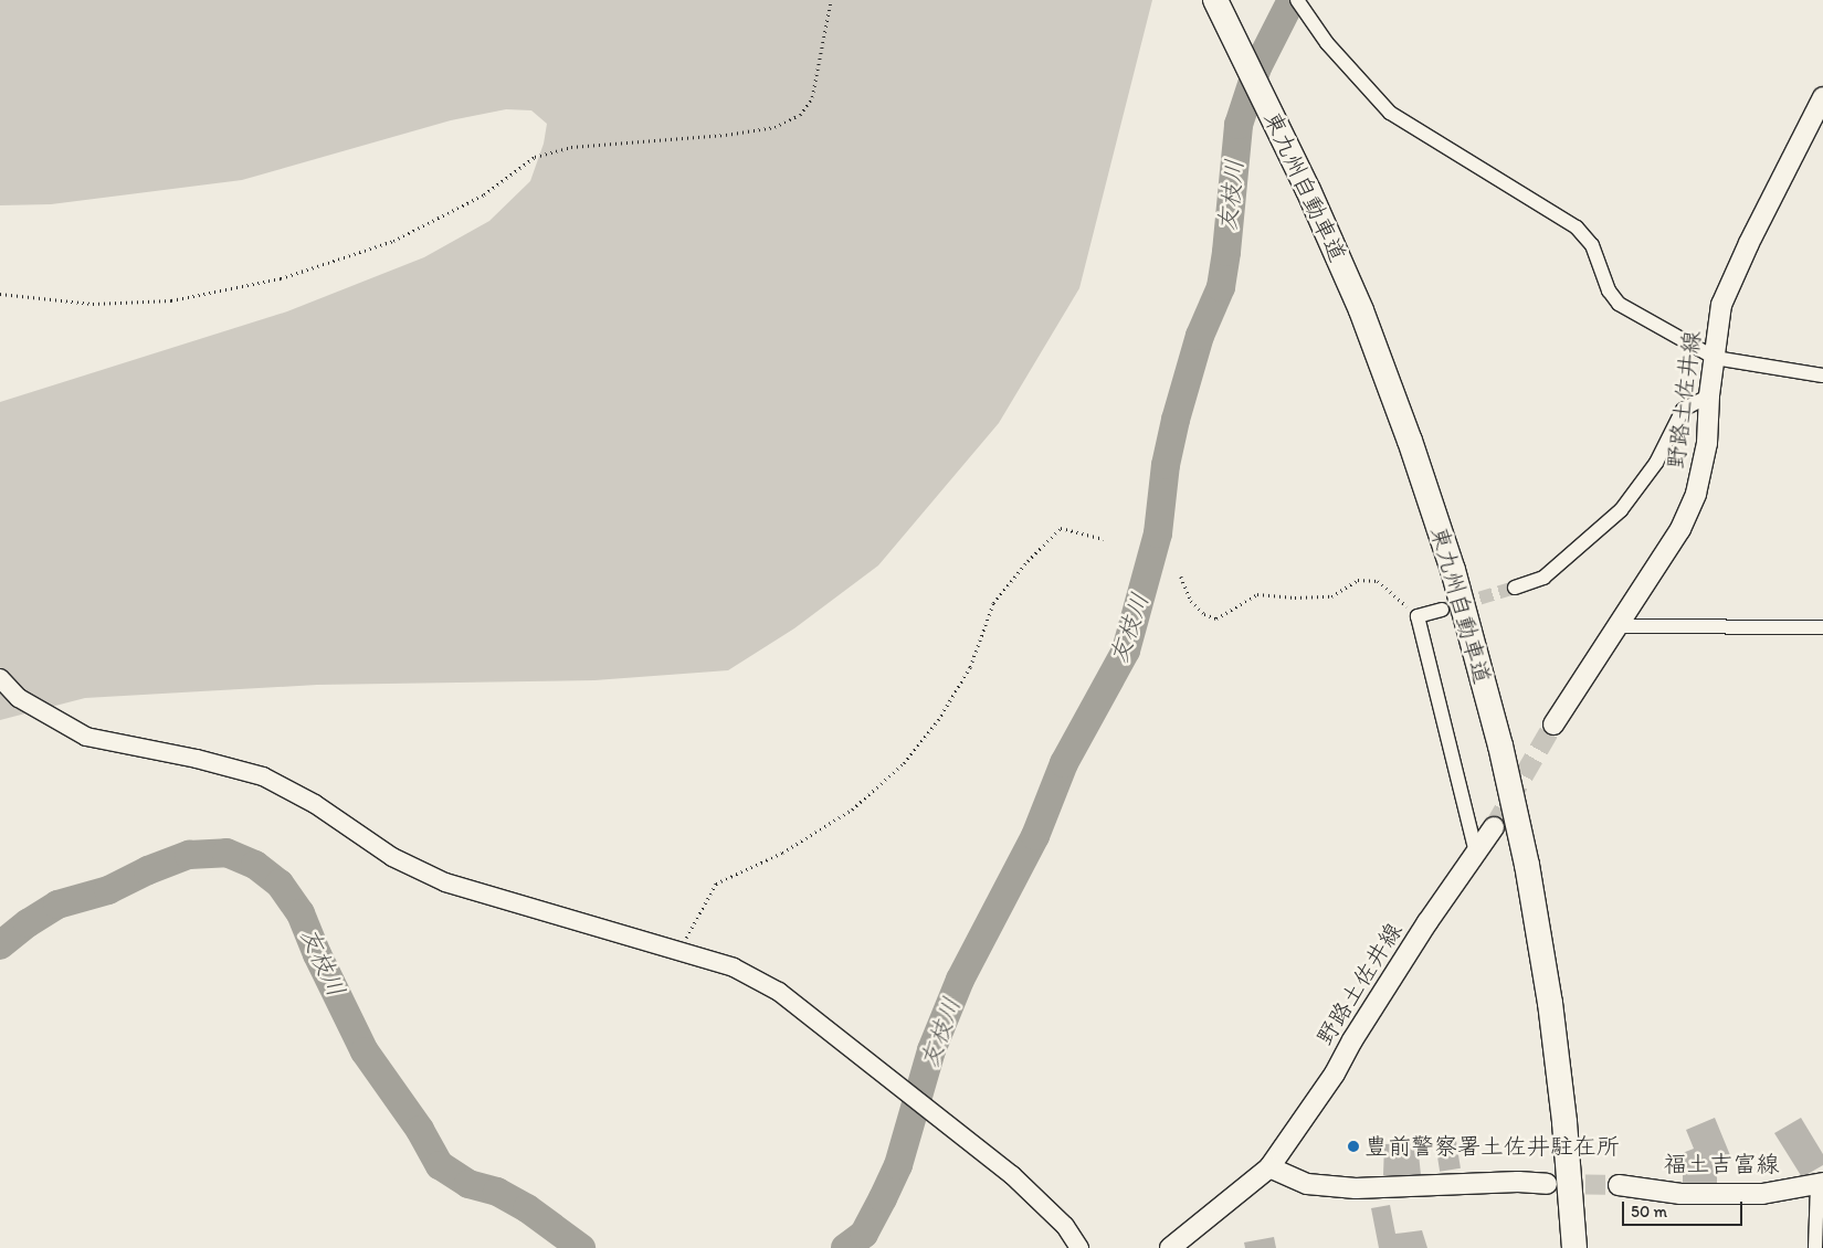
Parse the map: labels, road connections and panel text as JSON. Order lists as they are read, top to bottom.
{
  "streets": {
    "highway": ["東九州自動車道"],
    "main road": ["野路土佐井線", "福土吉富線"]
  },
  "water": ["友枝川"],
  "places": ["豊前警察署土佐井駐在所"],
  "scale_bar": "50 m"
}
